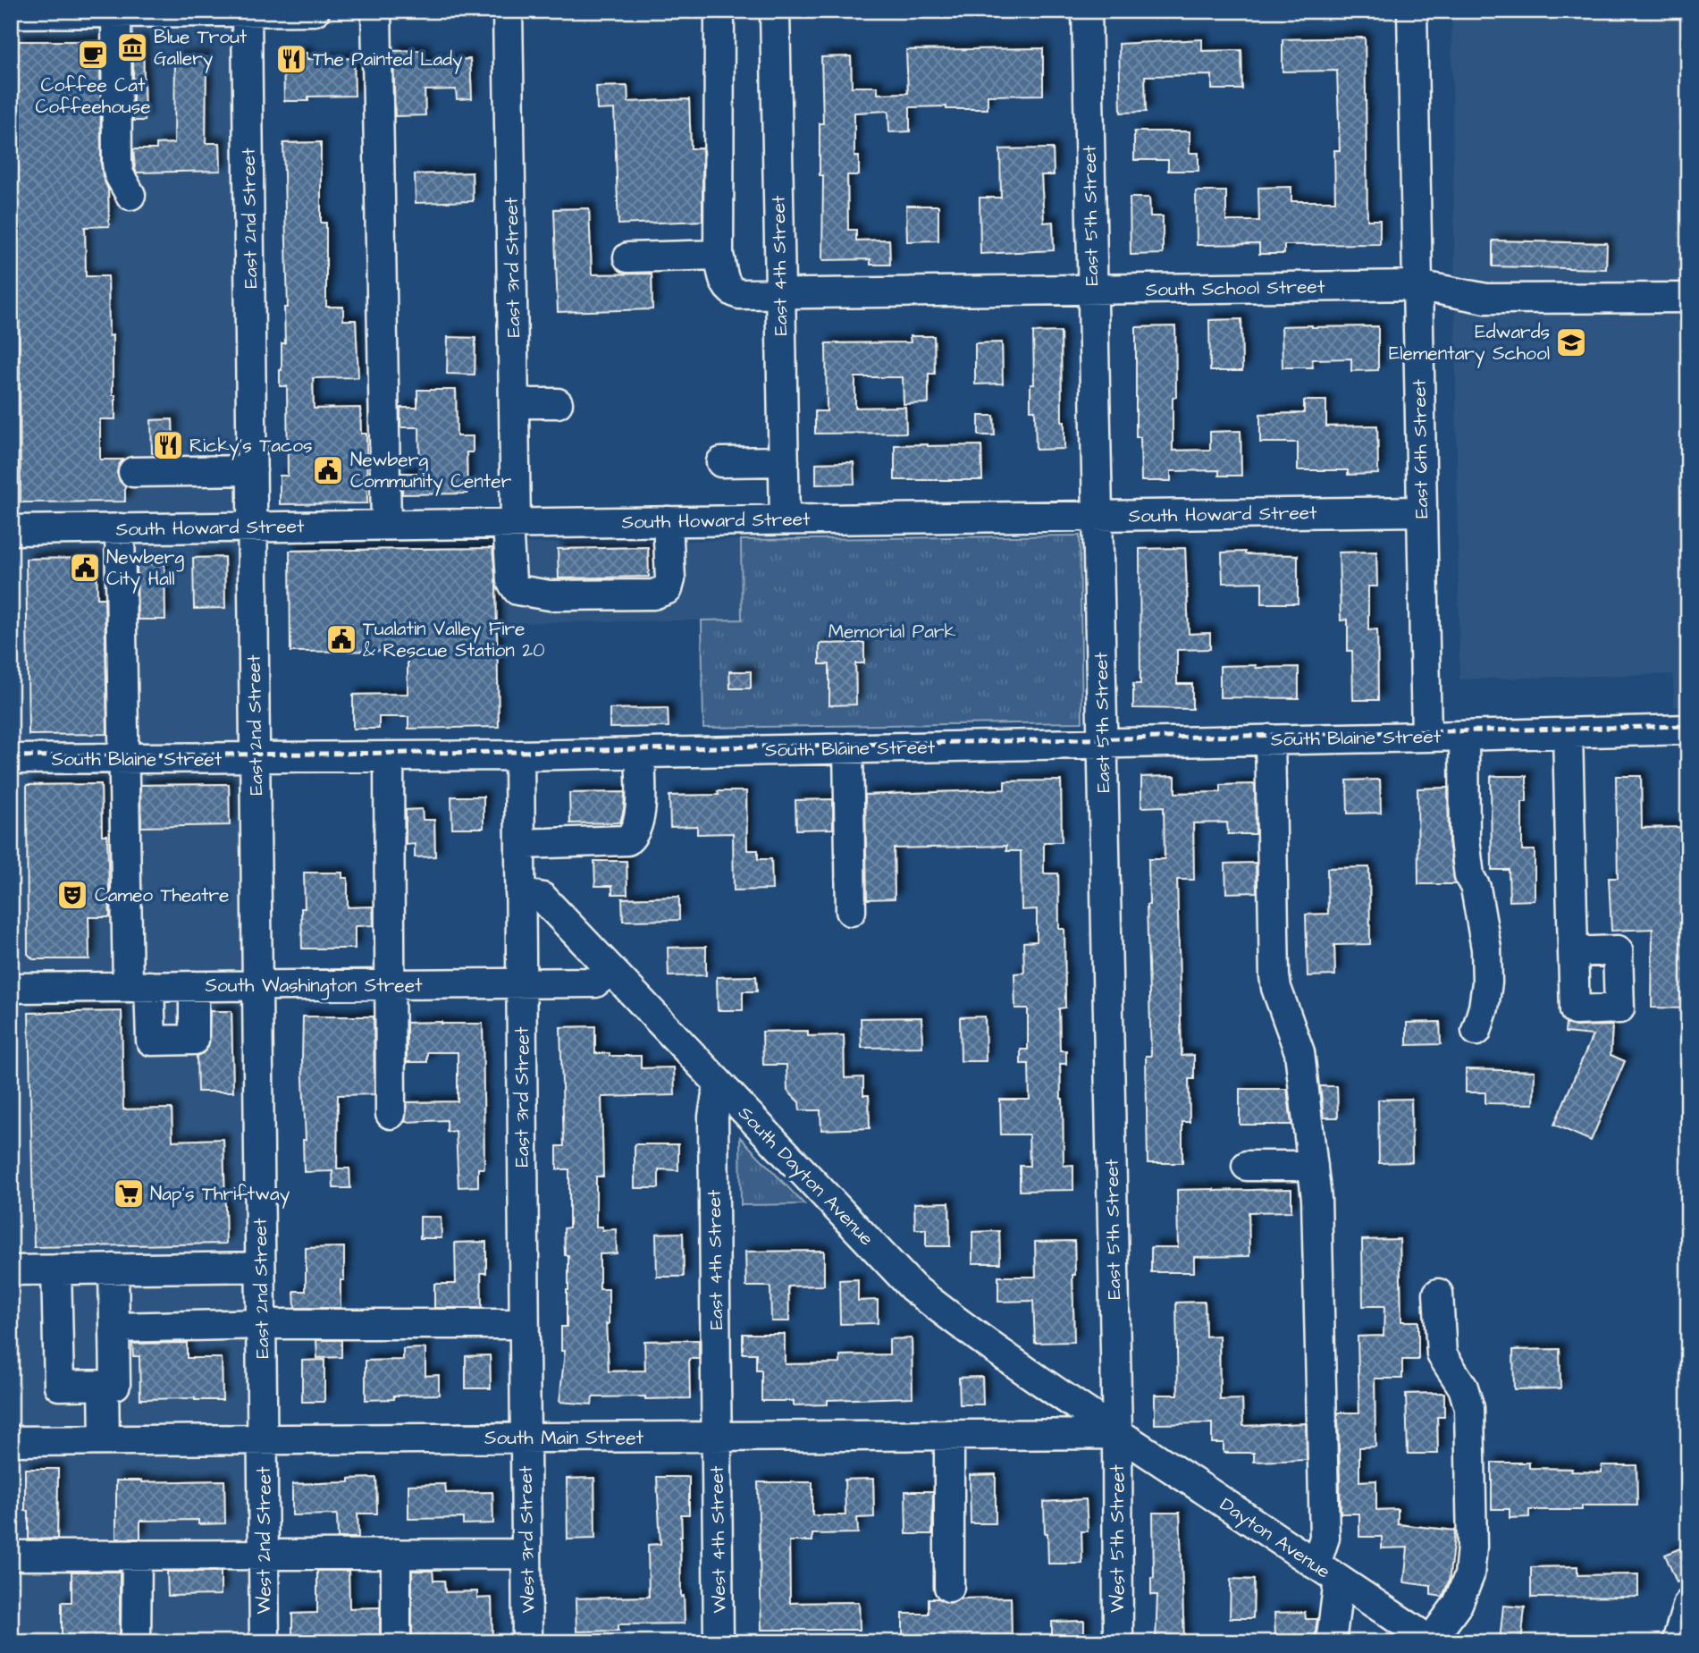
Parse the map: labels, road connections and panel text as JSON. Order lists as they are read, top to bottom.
{
  "streets": {
    "street": [
      "East 5th Street",
      "East 2nd Street",
      "East 4th Street",
      "East 3rd Street",
      "South School Street",
      "East 6th Street",
      "South Howard Street",
      "South Blaine Street",
      "South Washington Street",
      "South Dayton Avenue",
      "South Main Street",
      "Dayton Avenue",
      "West 5th Street",
      "West 3rd Street",
      "West 4th Street",
      "West 2nd Street"
    ]
  },
  "crossings": [
    ["East 5th Street", "South School Street"],
    ["East 5th Street", "South Howard Street"],
    ["East 5th Street", "South Blaine Street"],
    ["East 5th Street", "South Dayton Avenue"],
    ["East 5th Street", "South Main Street"],
    ["East 5th Street", "Dayton Avenue"],
    ["East 5th Street", "West 5th Street"],
    ["East 2nd Street", "South Howard Street"],
    ["East 2nd Street", "South Blaine Street"],
    ["East 2nd Street", "South Washington Street"],
    ["East 2nd Street", "South Main Street"],
    ["East 2nd Street", "West 2nd Street"],
    ["East 4th Street", "South School Street"],
    ["East 4th Street", "South Howard Street"],
    ["East 4th Street", "South Dayton Avenue"],
    ["East 4th Street", "South Main Street"],
    ["East 4th Street", "West 4th Street"],
    ["East 3rd Street", "South Howard Street"],
    ["East 3rd Street", "South Blaine Street"],
    ["East 3rd Street", "South Washington Street"],
    ["East 3rd Street", "South Dayton Avenue"],
    ["East 3rd Street", "South Main Street"],
    ["East 3rd Street", "West 3rd Street"],
    ["South School Street", "East 6th Street"],
    ["East 6th Street", "South Howard Street"],
    ["East 6th Street", "South Blaine Street"],
    ["South Washington Street", "South Dayton Avenue"],
    ["South Dayton Avenue", "South Main Street"],
    ["South Dayton Avenue", "Dayton Avenue"],
    ["South Dayton Avenue", "West 5th Street"],
    ["South Main Street", "Dayton Avenue"],
    ["South Main Street", "West 5th Street"],
    ["South Main Street", "West 3rd Street"],
    ["South Main Street", "West 4th Street"],
    ["South Main Street", "West 2nd Street"],
    ["Dayton Avenue", "West 5th Street"]
  ],
  "parks": ["Memorial Park"],
  "places": {
    "museum": ["Blue Trout Gallery"],
    "cafe": ["Coffee Cat Coffeehouse"],
    "restaurant": ["The Painted Lady", "Ricky's Tacos"],
    "school or university": ["Edwards Elementary School"],
    "public building": ["Newberg Community Center", "Newberg City Hall", "Tualatin Valley Fire & Rescue Station 20"],
    "theatre": ["Cameo Theatre"],
    "supermarket": ["Nap's Thriftway"]
  }
}
